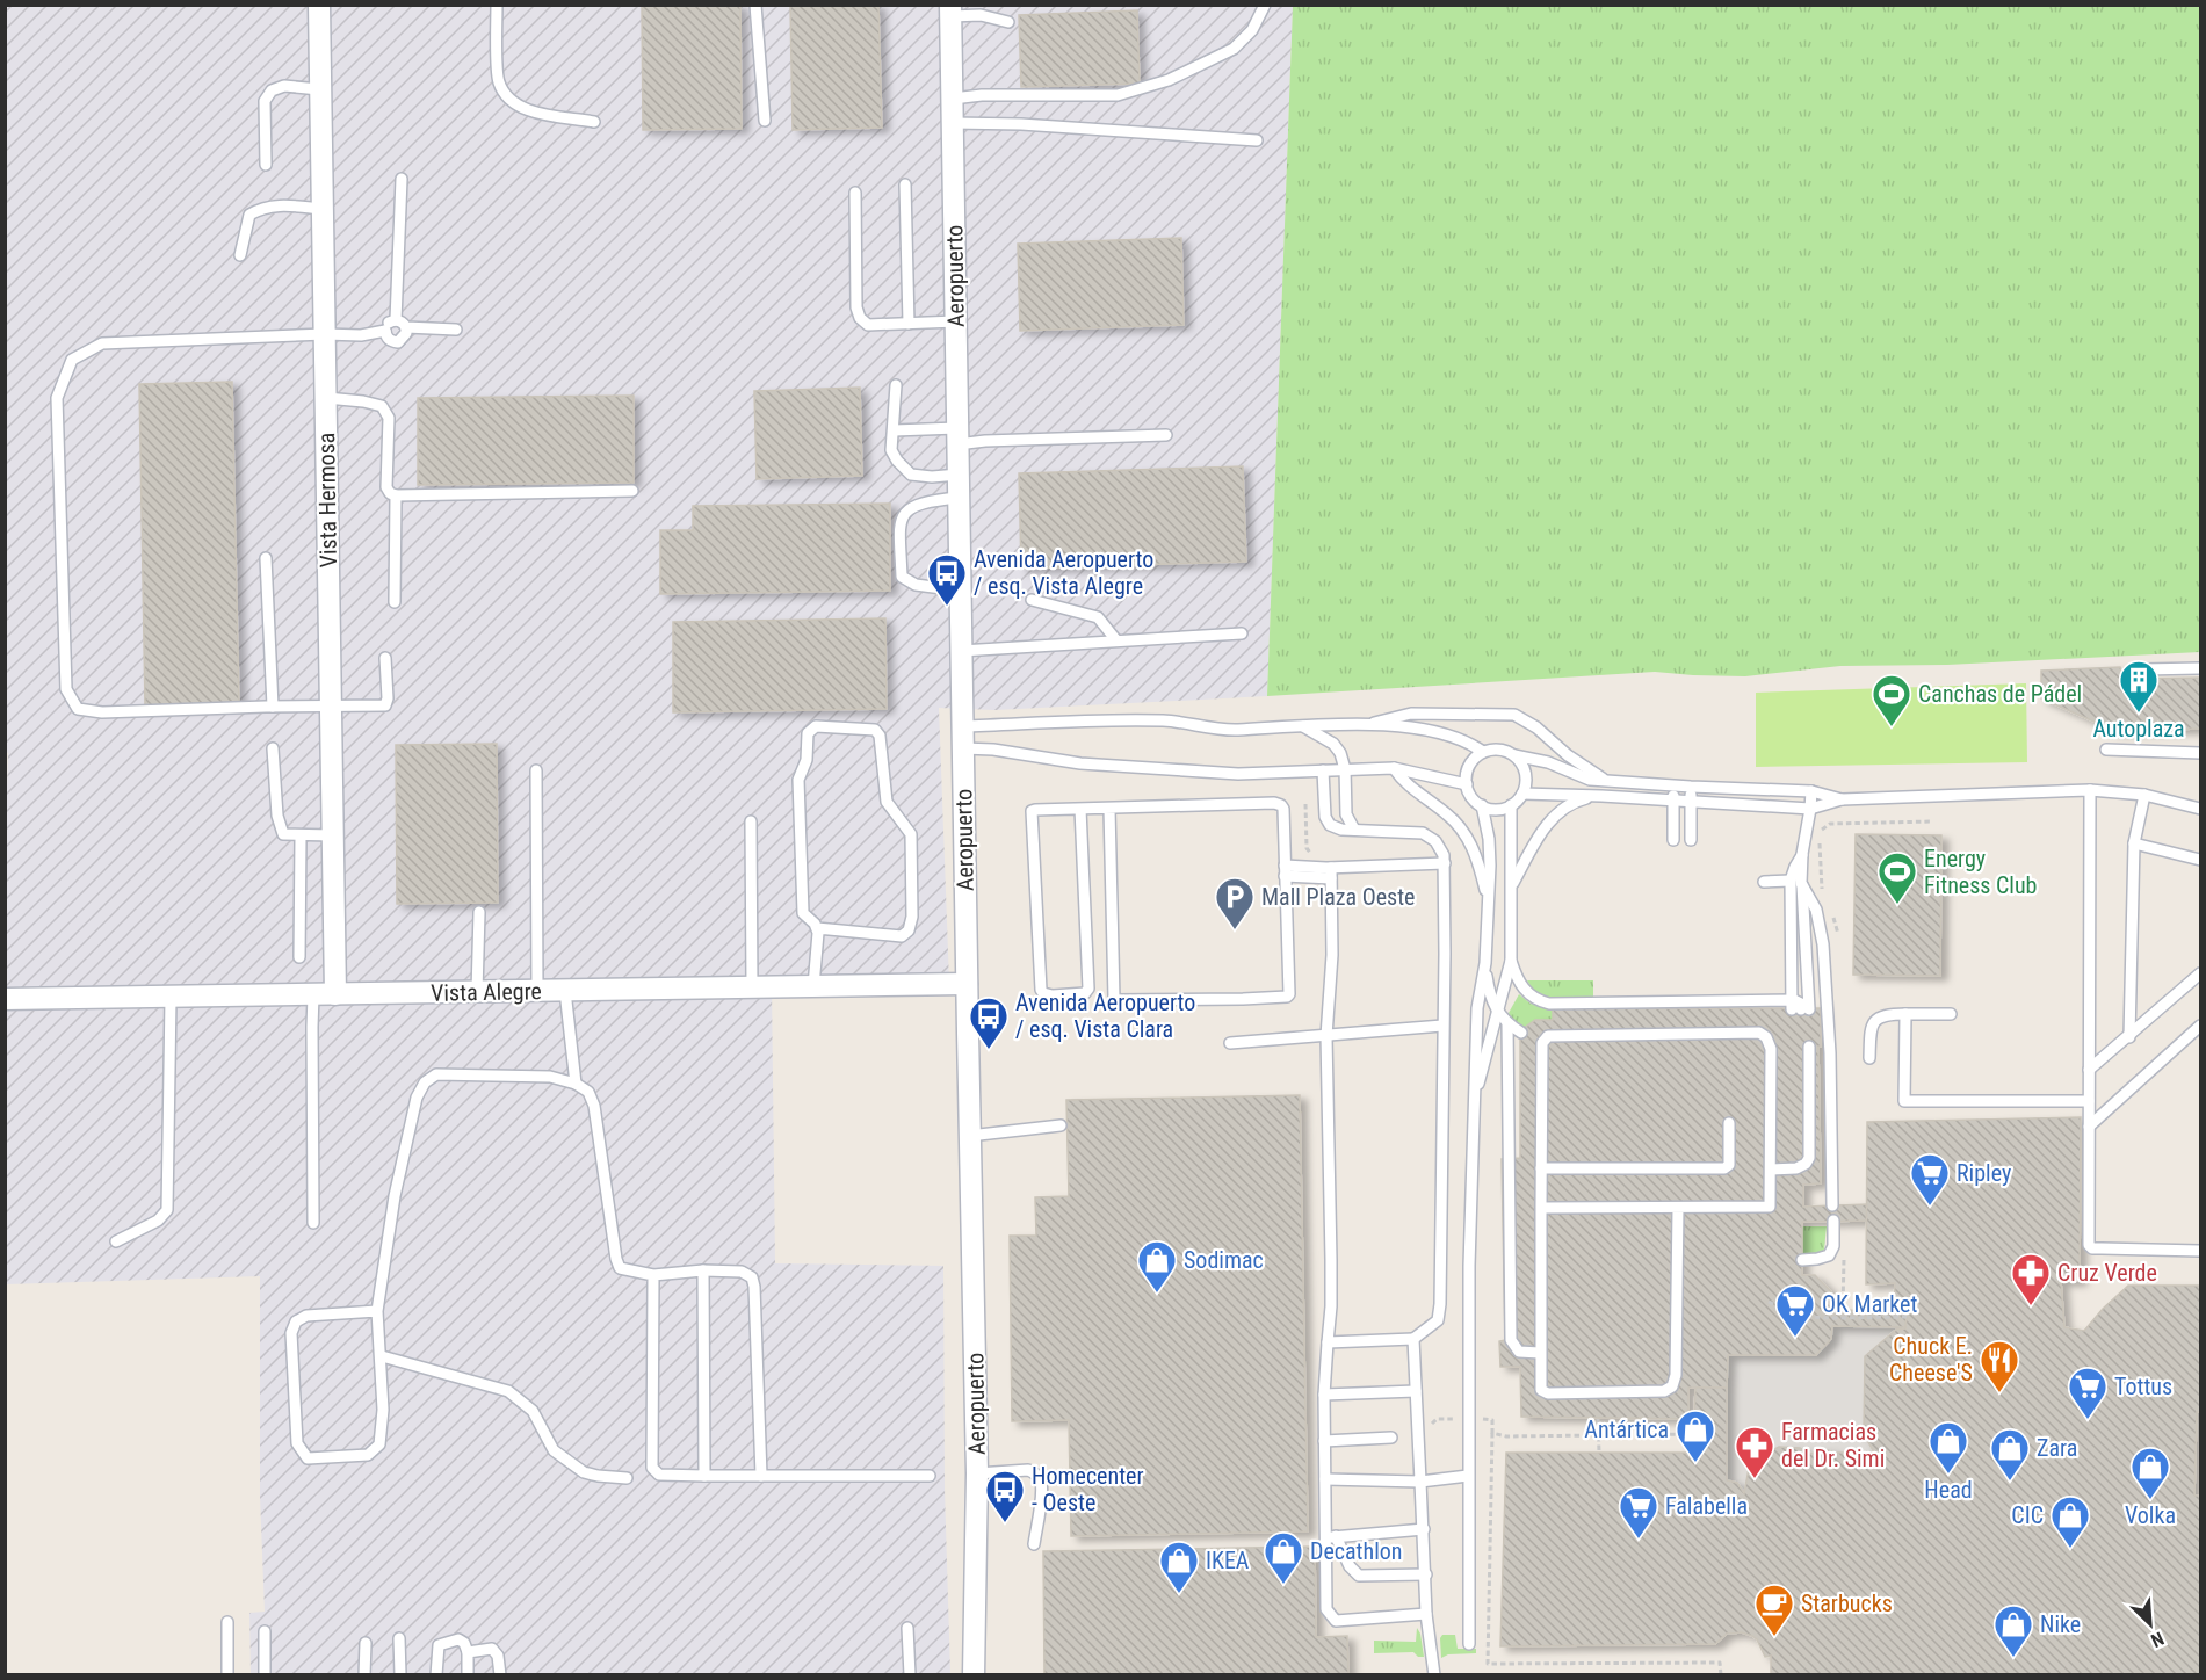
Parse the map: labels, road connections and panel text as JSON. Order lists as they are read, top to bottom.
{
  "streets": {
    "street": ["Aeropuerto", "Vista Hermosa", "Vista Alegre"]
  },
  "crossings": [
    ["Aeropuerto", "Vista Alegre"],
    ["Vista Hermosa", "Vista Alegre"]
  ],
  "places": {
    "bus stop": ["Avenida Aeropuerto / esq. Vista Alegre", "Avenida Aeropuerto / esq. Vista Clara", "Homecenter - Oeste"],
    "building": ["Autoplaza"],
    "sports": ["Canchas de Pádel", "Energy Fitness Club"],
    "parking": ["Mall Plaza Oeste"],
    "supermarket": [
      "Ripley",
      "OK Market",
      "Tottus",
      "Falabella"
    ],
    "shop": [
      "Sodimac",
      "Antártica",
      "Head",
      "Zara",
      "Volka",
      "CIC",
      "Decathlon",
      "IKEA",
      "Nike"
    ],
    "pharmacy": ["Cruz Verde", "Farmacias del Dr. Simi"],
    "restaurant": ["Chuck E. Cheese'S"],
    "cafe": ["Starbucks"]
  },
  "north": "bottom right"
}
